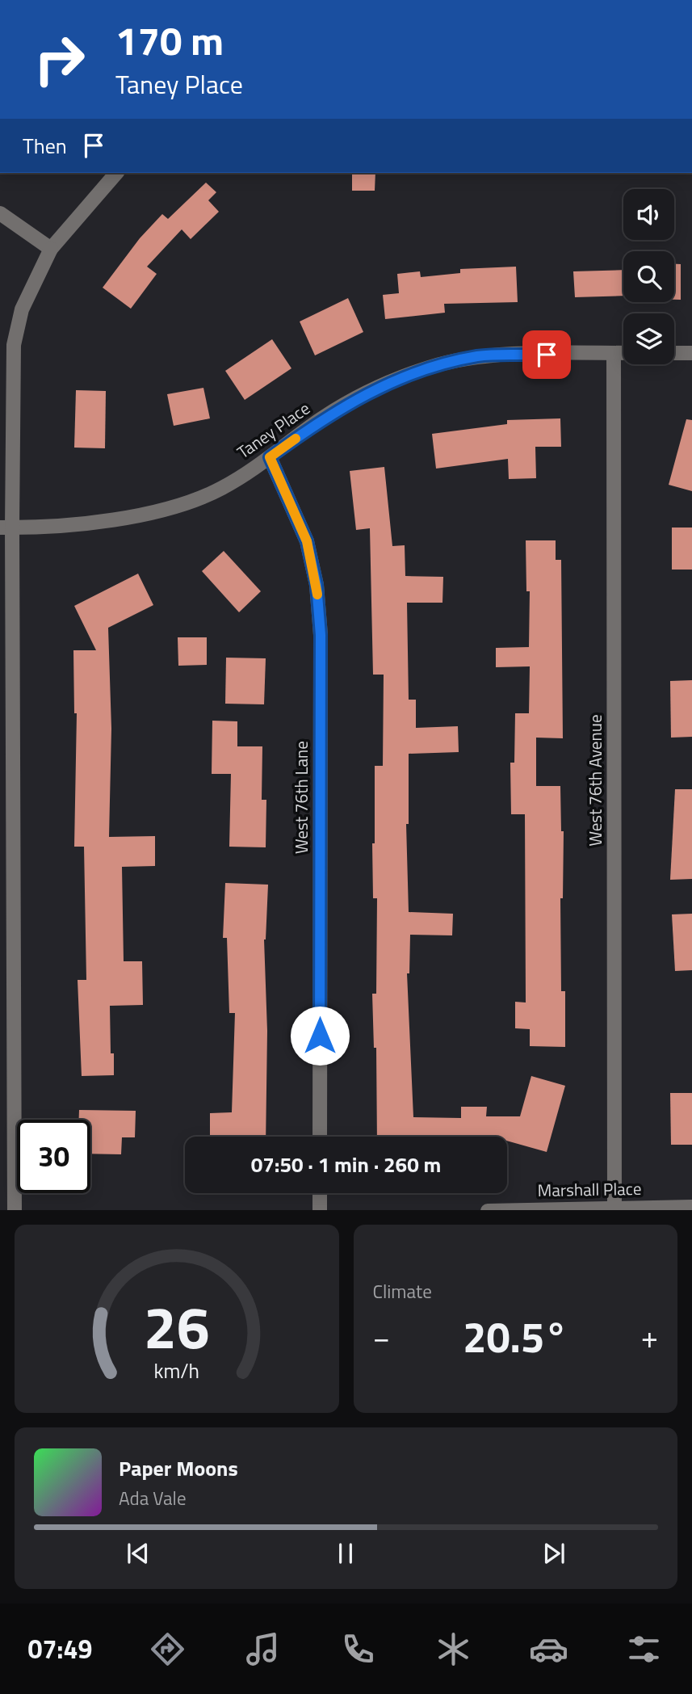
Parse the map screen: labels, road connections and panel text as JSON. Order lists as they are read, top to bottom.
{
  "streets": {
    "street": [
      "Taney Place",
      "West 76th Avenue",
      "West 76th Lane",
      "Marshall Place"
    ]
  },
  "crossings": [
    ["Taney Place", "West 76th Avenue"],
    ["Taney Place", "West 76th Lane"],
    ["West 76th Avenue", "Marshall Place"]
  ],
  "page": {
    "turn": ["170 m", "Taney Place"],
    "then": "Then",
    "limit": "30",
    "trip": "07:50 · 1 min · 260 m",
    "tile": "Climate",
    "heat": ["−", "20.5°", "+"],
    "song": ["Paper Moons", "Ada Vale"],
    "tabs": "07:49",
    "gauge": ["26", "km/h"]
  }
}
